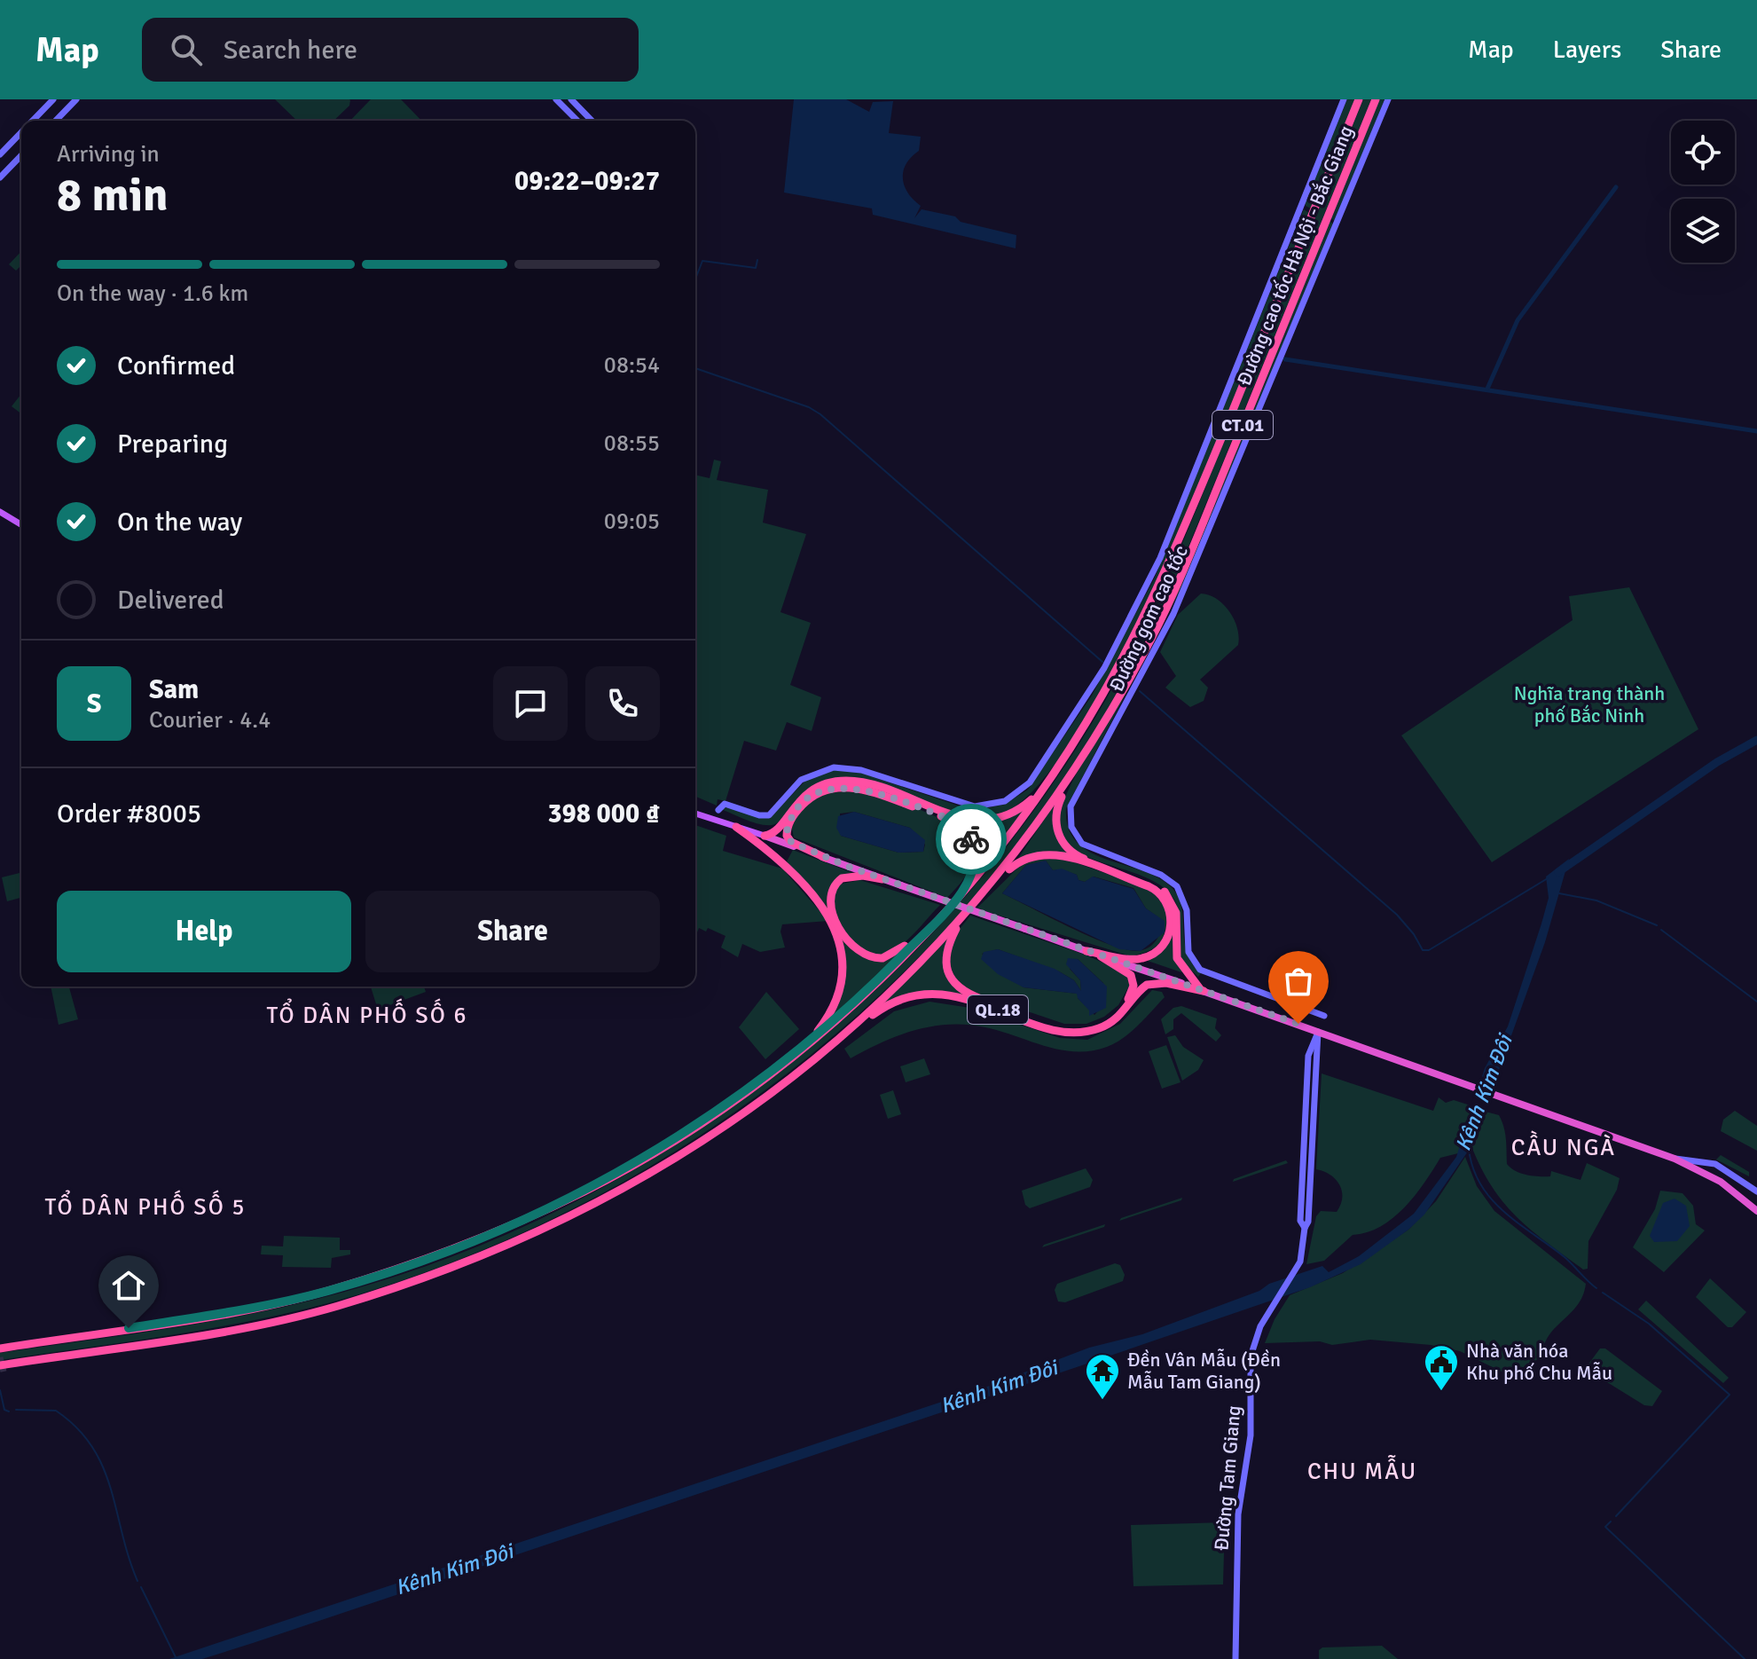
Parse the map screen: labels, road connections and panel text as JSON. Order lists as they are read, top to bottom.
{
  "streets": {
    "highway": ["Đường cao tốc Hà Nội - Bắc Giang", "CT.01", "QL.18"],
    "main road": ["Đường gom cao tốc", "Đường Tam Giang"]
  },
  "crossings": [
    ["Đường cao tốc Hà Nội - Bắc Giang", "QL.18"],
    ["QL.18", "Đường Tam Giang"]
  ],
  "districts": [
    "TỔ DÂN PHỐ SỐ 6",
    "CẦU NGÀ",
    "TỔ DÂN PHỐ SỐ 5",
    "CHU MẪU"
  ],
  "water": ["Kênh Kim Đôi"],
  "parks": ["Nghĩa trang thành phố Bắc Ninh"],
  "places": {
    "public building": ["Nhà văn hóa Khu phố Chu Mẫu"],
    "temple": ["Đền Vân Mẫu (Đền Mẫu Tam Giang)"]
  },
  "page": {
    "header": "Map",
    "search": "Search here",
    "nav": ["Map", "Layers", "Share"],
    "heading": ["8 min", "Arriving in", "09:22–09:27"],
    "panel": [
      "Sam",
      "Courier · 4.4",
      "Order #8005",
      "398 000 ₫"
    ],
    "bar": "On the way · 1.6 km",
    "list": [
      ["Confirmed", "08:54"],
      ["Preparing", "08:55"],
      ["On the way", "09:05"],
      "Delivered"
    ],
    "round": "S",
    "buttons": ["Help", "Share"]
  }
}
